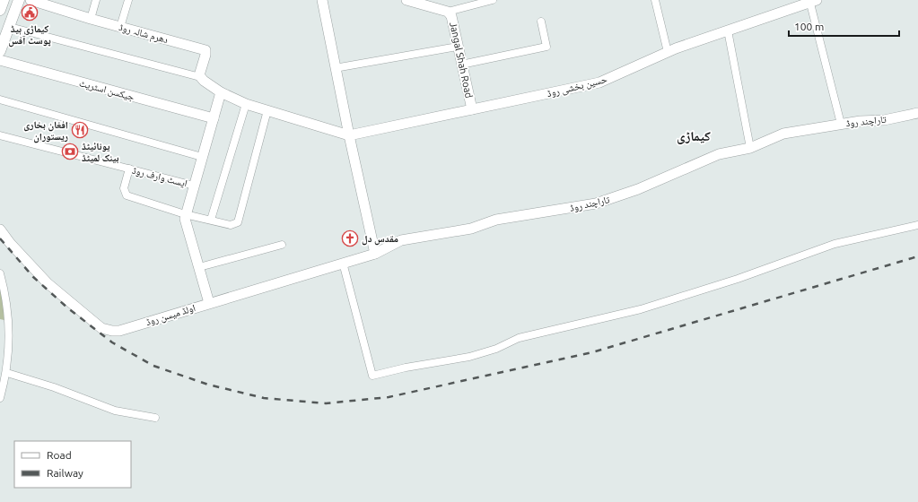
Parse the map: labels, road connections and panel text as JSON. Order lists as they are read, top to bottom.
{
  "streets": {
    "street": [
      "دھرم شالہ روڈ",
      "Jangal Shah Road",
      "حسین بخشی روڈ",
      "جیکسن اسٹریٹ",
      "تاراچند روڈ",
      "ایسٹ وارف روڈ",
      "اولڈ میسن روڈ"
    ]
  },
  "crossings": [
    ["Jangal Shah Road", "حسین بخشی روڈ"],
    ["تاراچند روڈ", "اولڈ میسن روڈ"]
  ],
  "districts": ["کیماڑی"],
  "places": {
    "public building": ["کیماڑی ہیڈ پوسٹ آفس"],
    "restaurant": ["افغان بخاری ریستوران"],
    "bank": ["یونائیٹڈ بینک لمیٹڈ"],
    "church": ["مقدس دل"]
  },
  "legend": ["Road", "Railway"],
  "scale_bar": "100 m"
}
